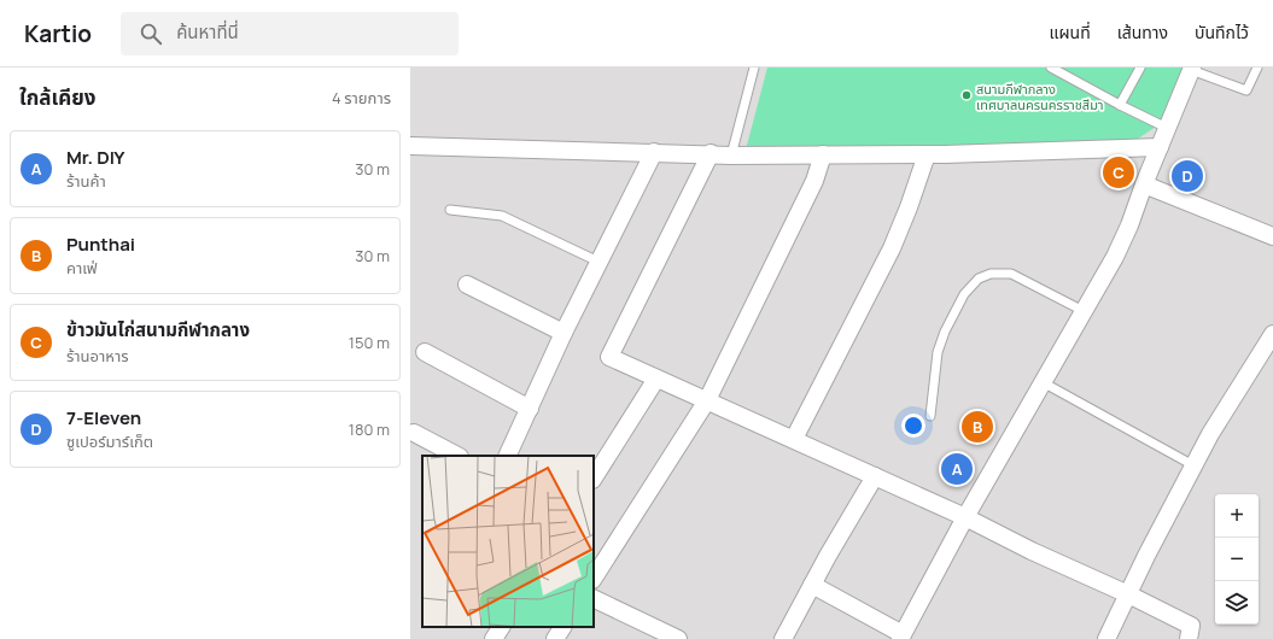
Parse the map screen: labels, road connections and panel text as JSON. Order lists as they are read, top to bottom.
{
  "places": ["สนามกีฬากลาง เทศบาลนครนครราชสีมา"],
  "page": {
    "header": "Kartio",
    "search": "ค้นหาที่นี่",
    "nav": ["แผนที่", "เส้นทาง", "บันทึกไว้"],
    "heading": ["ใกล้เคียง", "4 รายการ"],
    "list": [
      {
        "mark": "A",
        "name": "Mr. DIY",
        "note": "ร้านค้า",
        "value": "30 m"
      },
      {
        "mark": "B",
        "name": "Punthai",
        "note": "คาเฟ่",
        "value": "30 m"
      },
      {
        "mark": "C",
        "name": "ข้าวมันไก่สนามกีฬากลาง",
        "note": "ร้านอาหาร",
        "value": "150 m"
      },
      {
        "mark": "D",
        "name": "7-Eleven",
        "note": "ซูเปอร์มาร์เก็ต",
        "value": "180 m"
      }
    ],
    "pins": [
      "C",
      "D",
      "B",
      "A"
    ],
    "map_buttons": ["+", "−"]
  }
}
